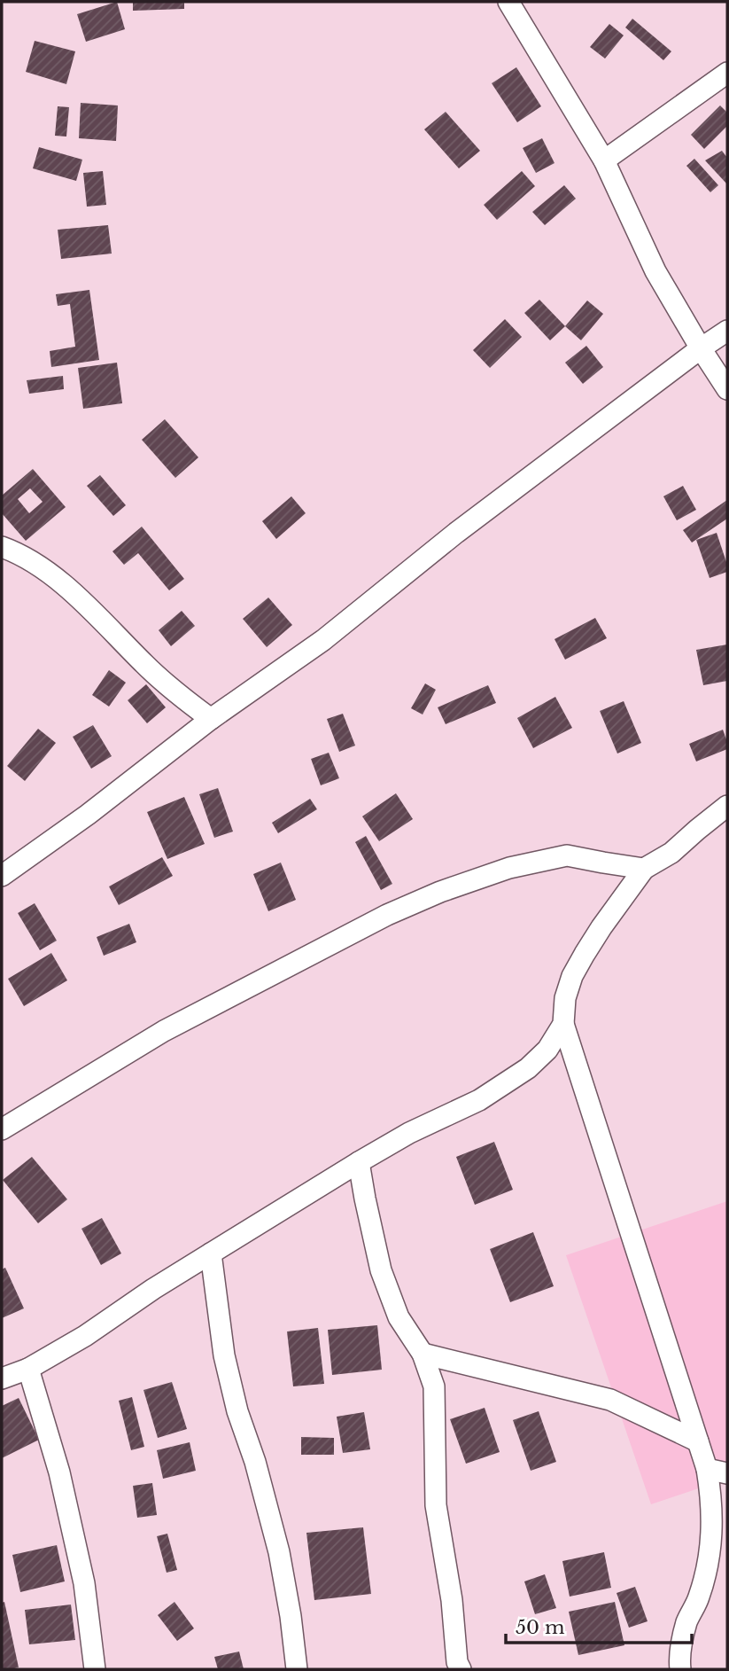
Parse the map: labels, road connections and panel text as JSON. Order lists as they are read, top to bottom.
{
  "scale_bar": "50 m"
}
